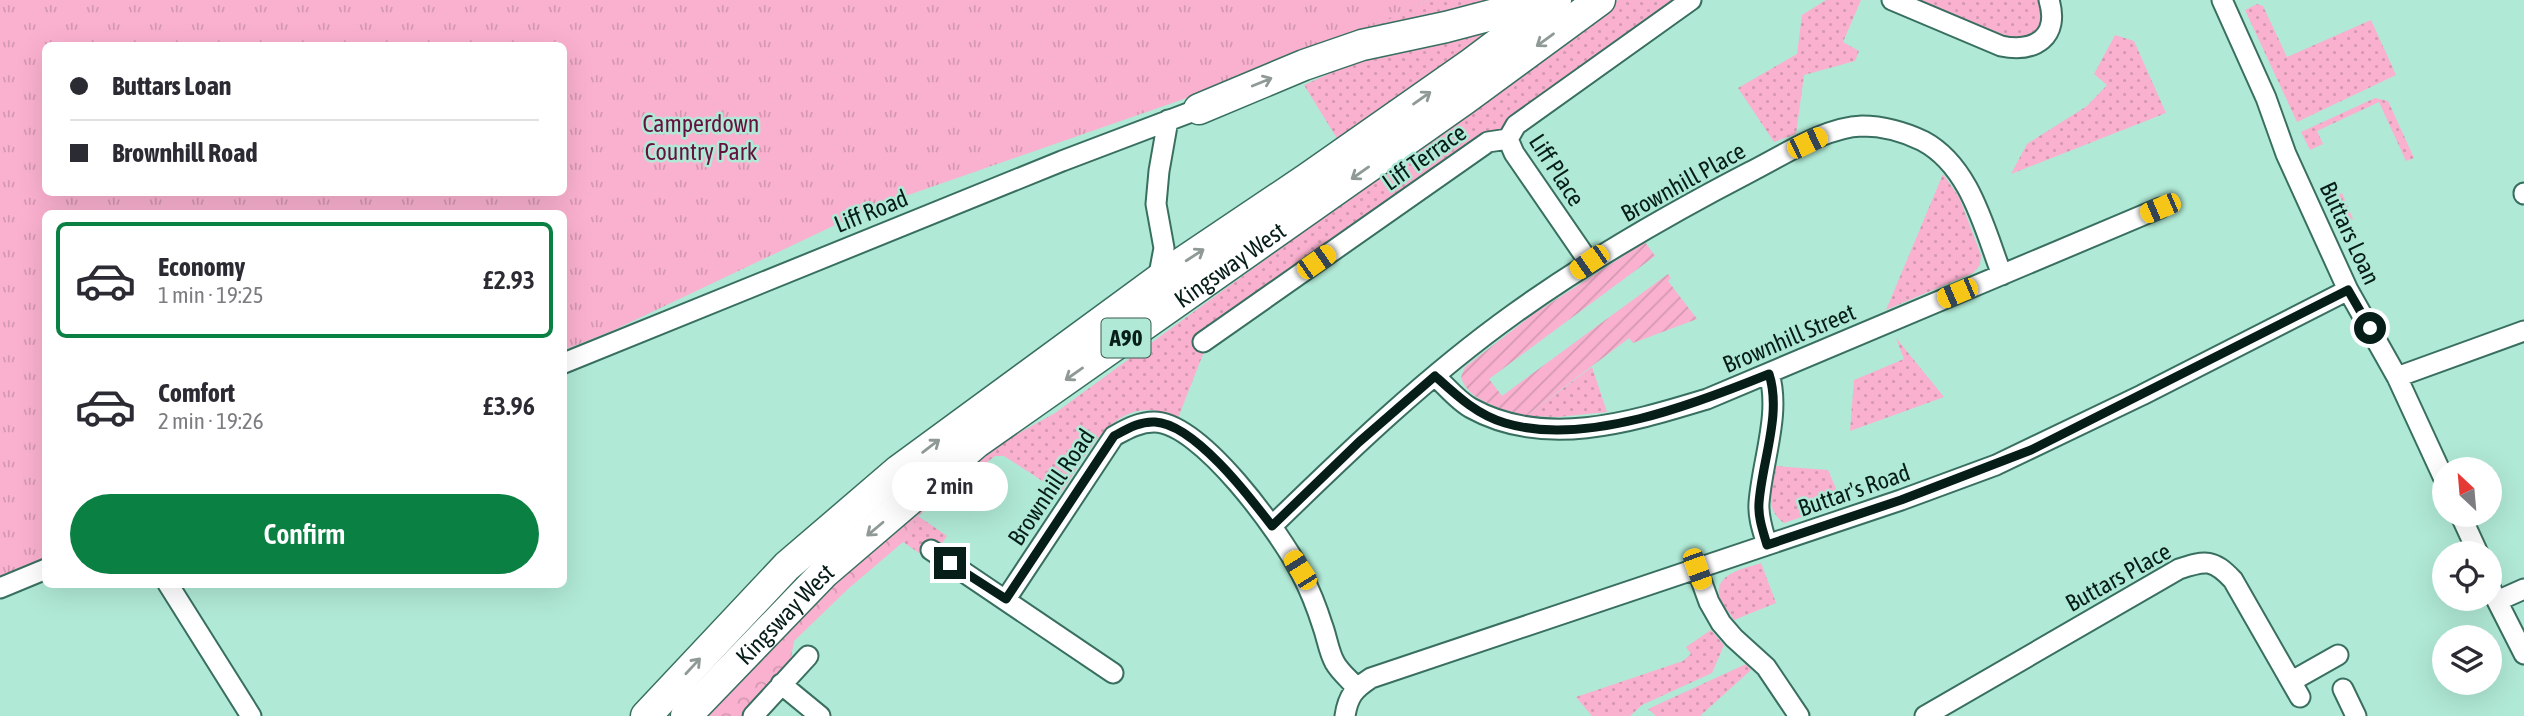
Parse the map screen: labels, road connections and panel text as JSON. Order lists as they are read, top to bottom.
{
  "streets": {
    "highway": ["Kingsway West", "A90"],
    "street": [
      "Liff Terrace",
      "Liff Place",
      "Brownhill Place",
      "Liff Road",
      "Buttars Loan",
      "Brownhill Street",
      "Brownhill Road",
      "Buttar's Road",
      "Buttars Place"
    ]
  },
  "crossings": [
    ["Liff Terrace", "Liff Place"],
    ["Liff Place", "Brownhill Place"],
    ["Brownhill Place", "Brownhill Street"],
    ["Brownhill Place", "Brownhill Road"],
    ["Buttars Loan", "Buttar's Road"],
    ["Brownhill Road", "Buttar's Road"]
  ],
  "parks": ["Camperdown Country Park"],
  "north": "top left",
  "page": {
    "banner": ["Buttars Loan", "Brownhill Road"],
    "list": [
      {
        "name": "Economy",
        "note": "1 min · 19:25",
        "value": "£2.93"
      },
      {
        "name": "Comfort",
        "note": "2 min · 19:26",
        "value": "£3.96"
      }
    ],
    "bubble": "2 min",
    "buttons": "Confirm"
  }
}
